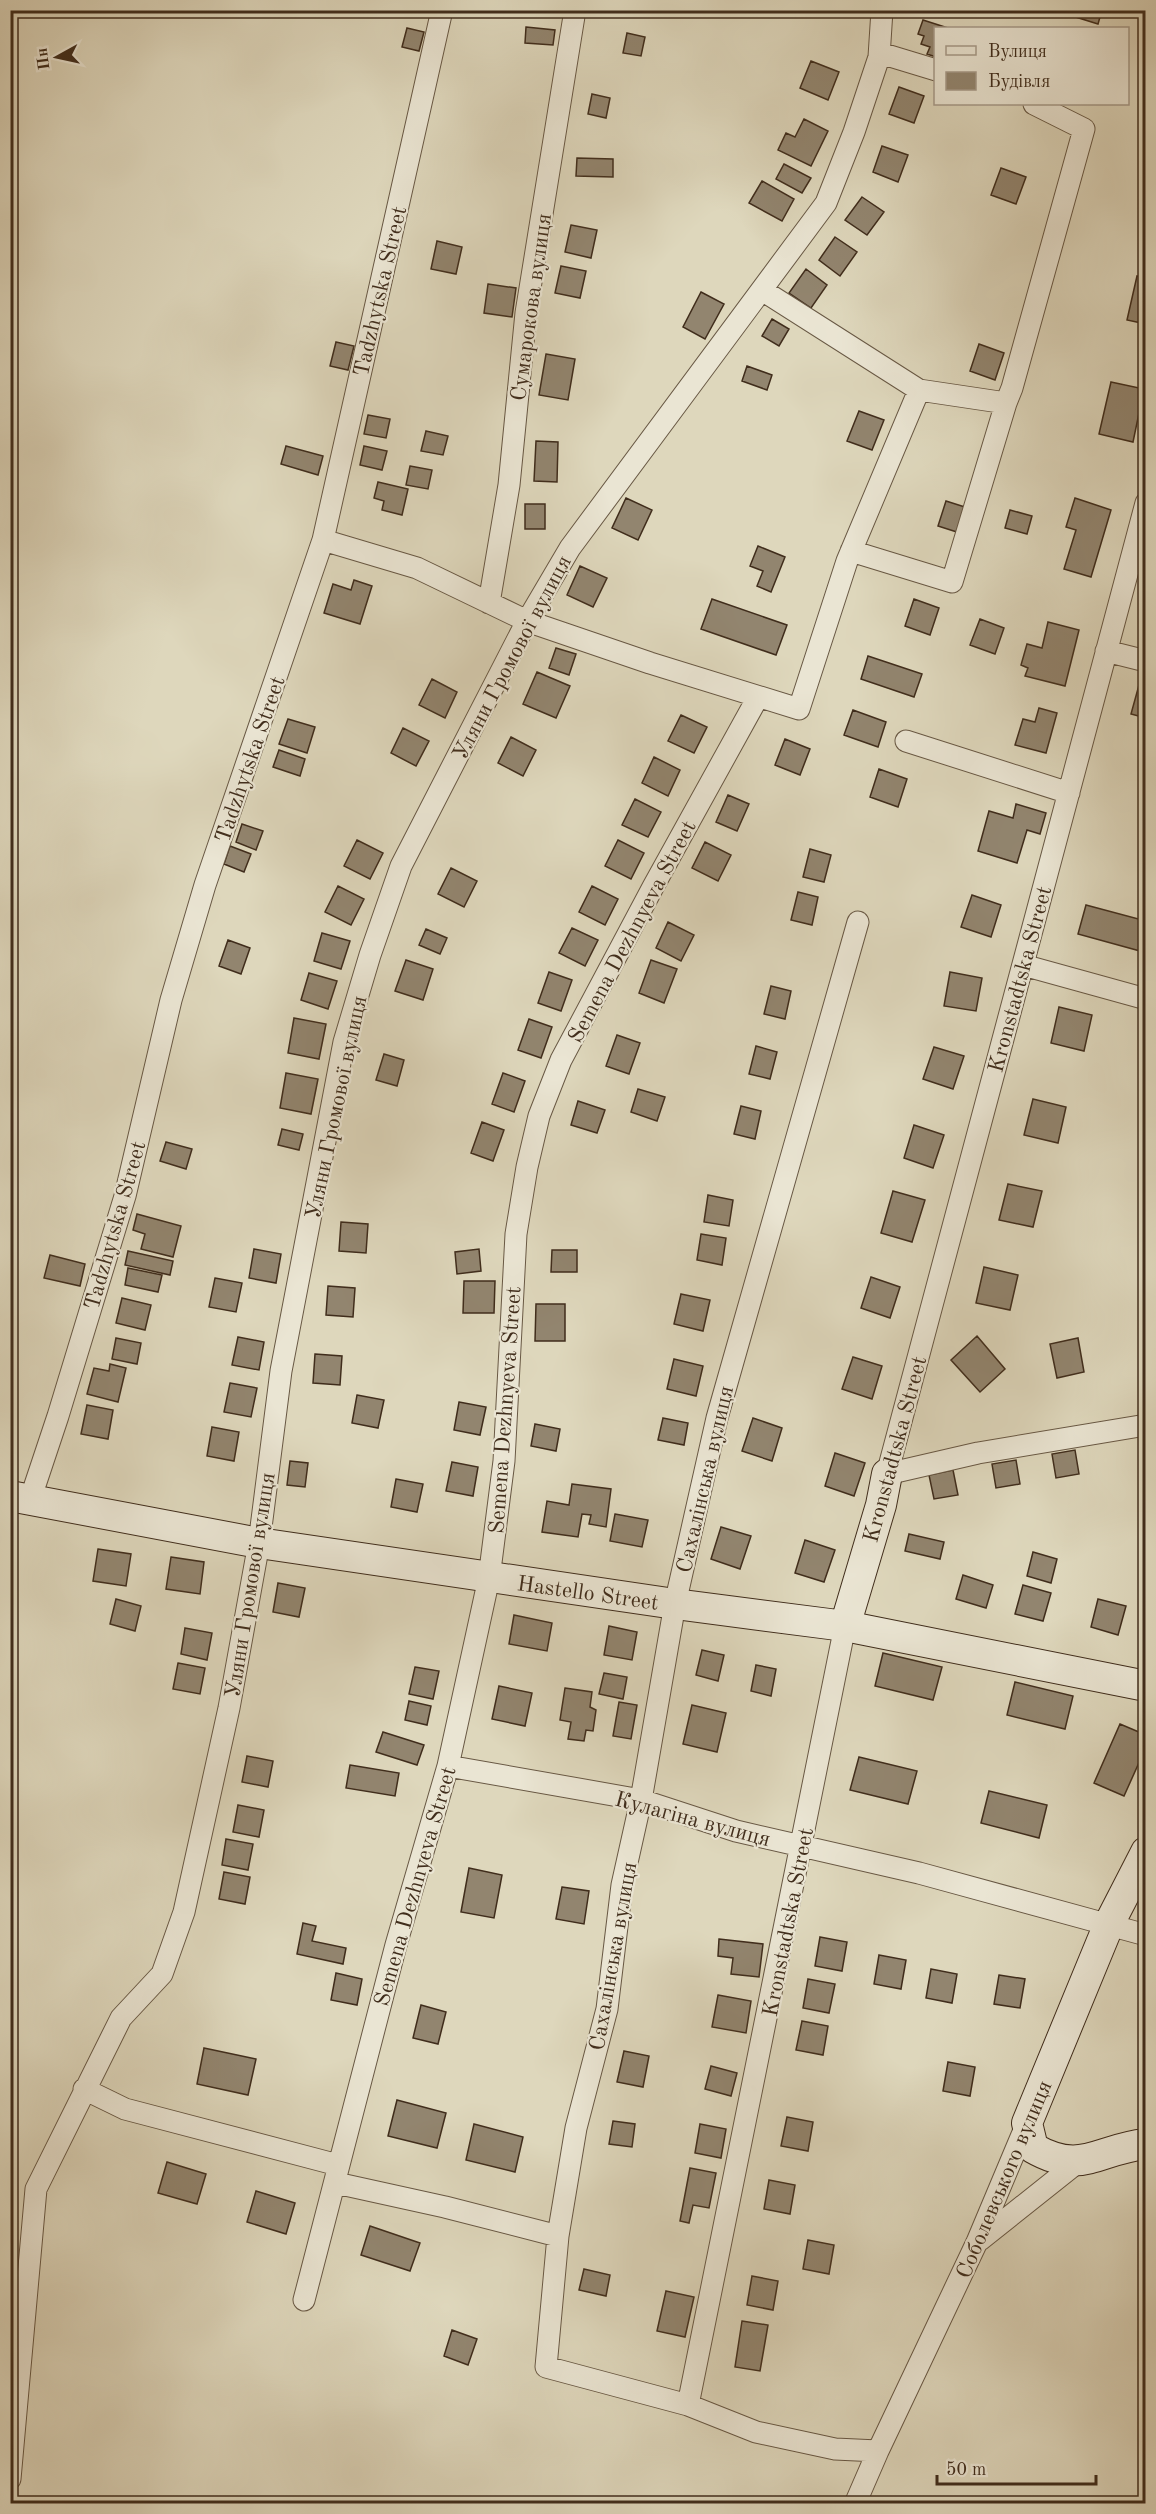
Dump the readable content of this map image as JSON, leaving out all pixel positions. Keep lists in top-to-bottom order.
{
  "streets": {
    "street": [
      "Tadzhytska Street",
      "Сумарокова вулиця",
      "Уляни Громової вулиця",
      "Semena Dezhnyeva Street",
      "Kronstadtska Street",
      "Сахалінська вулиця",
      "Hastello Street",
      "Кулагіна вулиця",
      "Соболевського вулиця"
    ]
  },
  "crossings": [
    ["Tadzhytska Street", "Hastello Street"],
    ["Уляни Громової вулиця", "Hastello Street"],
    ["Semena Dezhnyeva Street", "Hastello Street"],
    ["Semena Dezhnyeva Street", "Кулагіна вулиця"],
    ["Kronstadtska Street", "Сахалінська вулиця"],
    ["Kronstadtska Street", "Hastello Street"],
    ["Kronstadtska Street", "Кулагіна вулиця"],
    ["Сахалінська вулиця", "Hastello Street"],
    ["Сахалінська вулиця", "Кулагіна вулиця"],
    ["Кулагіна вулиця", "Соболевського вулиця"]
  ],
  "legend": ["Вулиця", "Будівля"],
  "scale_bar": "50 m",
  "north": "left"
}
